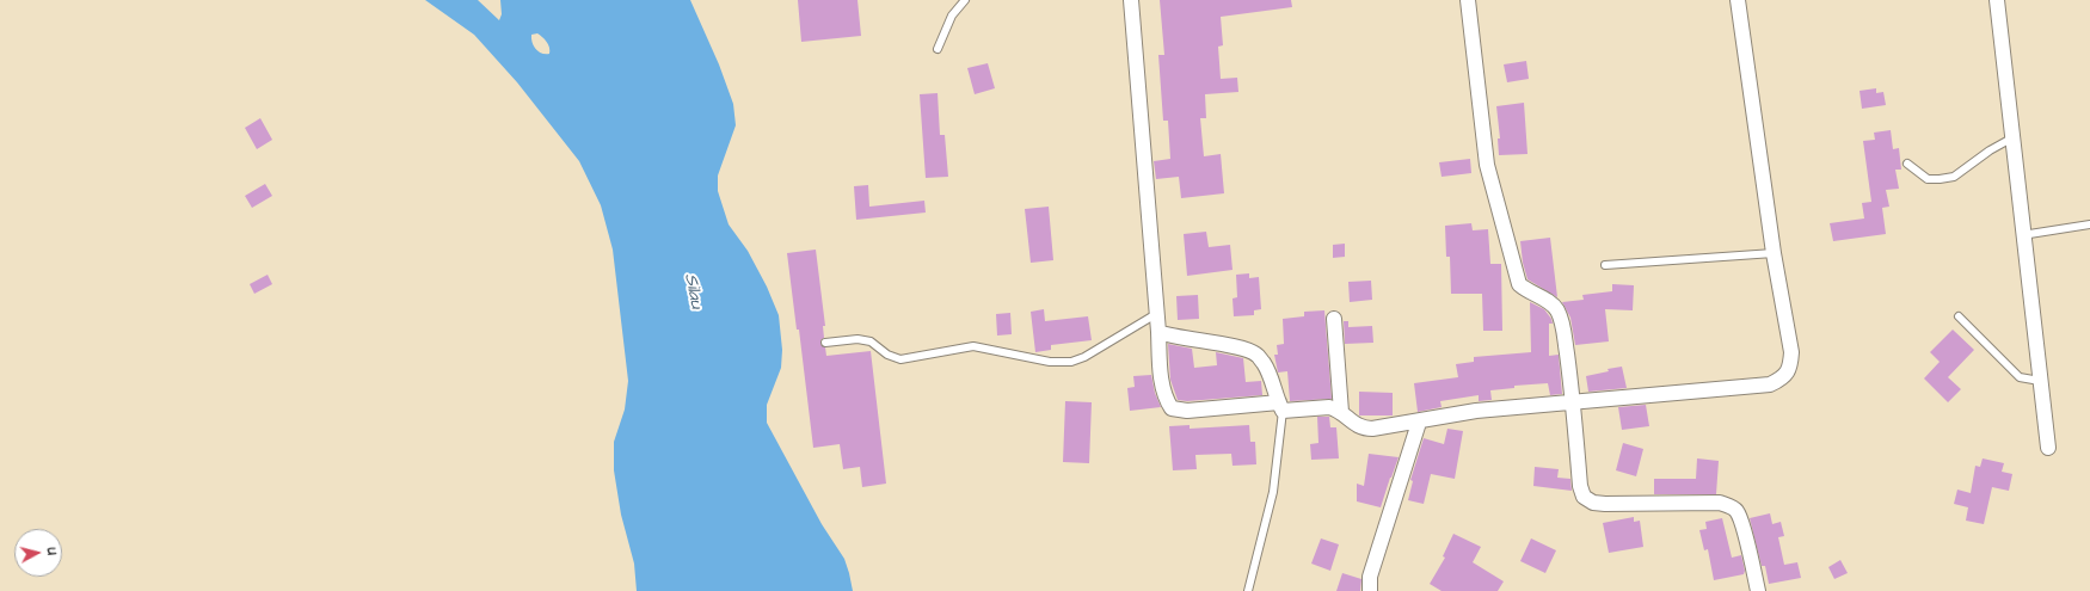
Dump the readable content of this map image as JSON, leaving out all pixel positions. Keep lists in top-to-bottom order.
{
  "water": ["Silau"],
  "north": "right"
}
